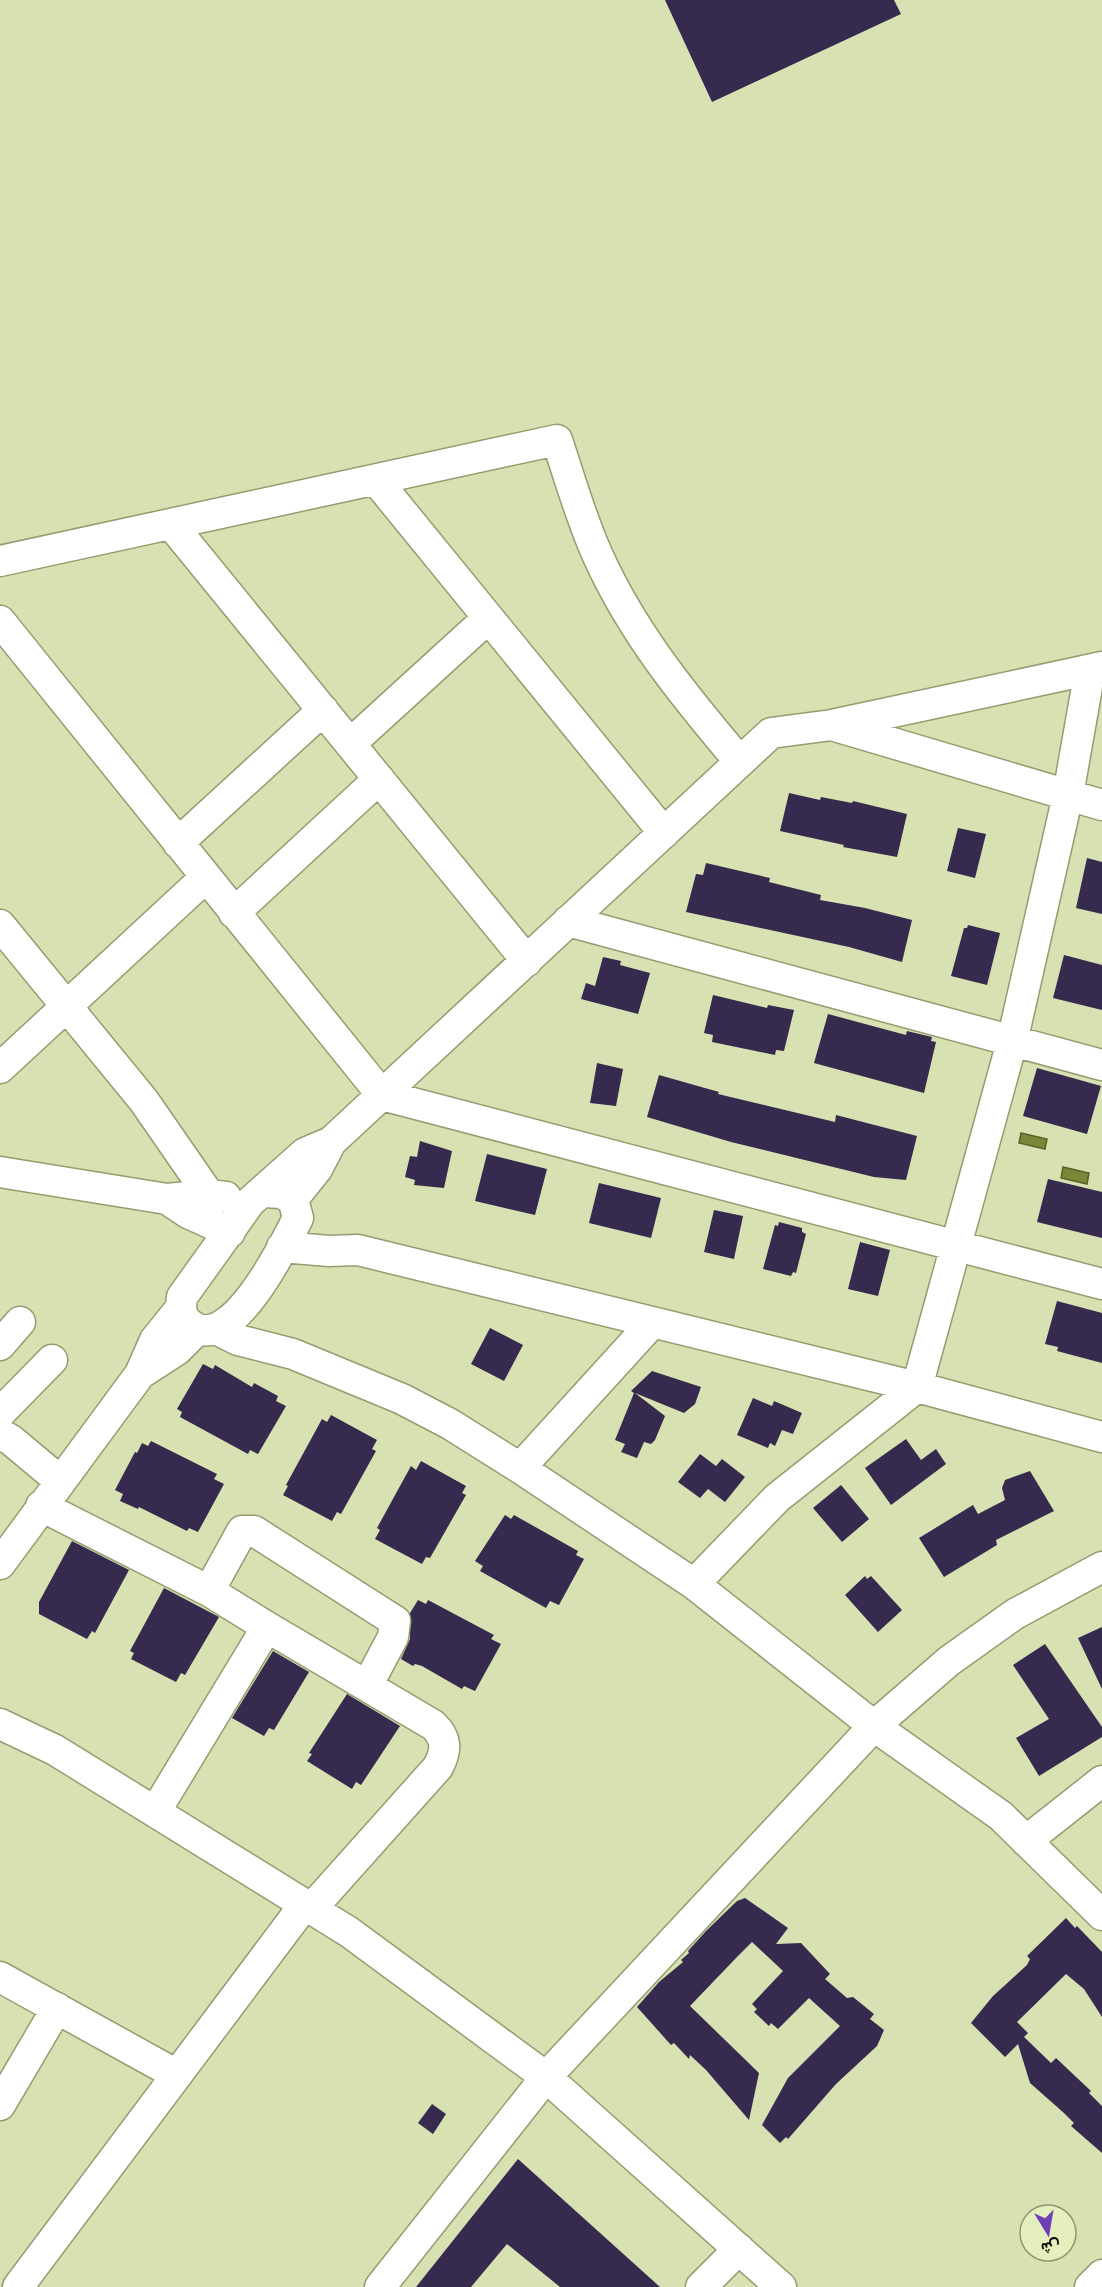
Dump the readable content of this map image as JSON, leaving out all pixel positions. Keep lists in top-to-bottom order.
{
  "north": "bottom"
}
